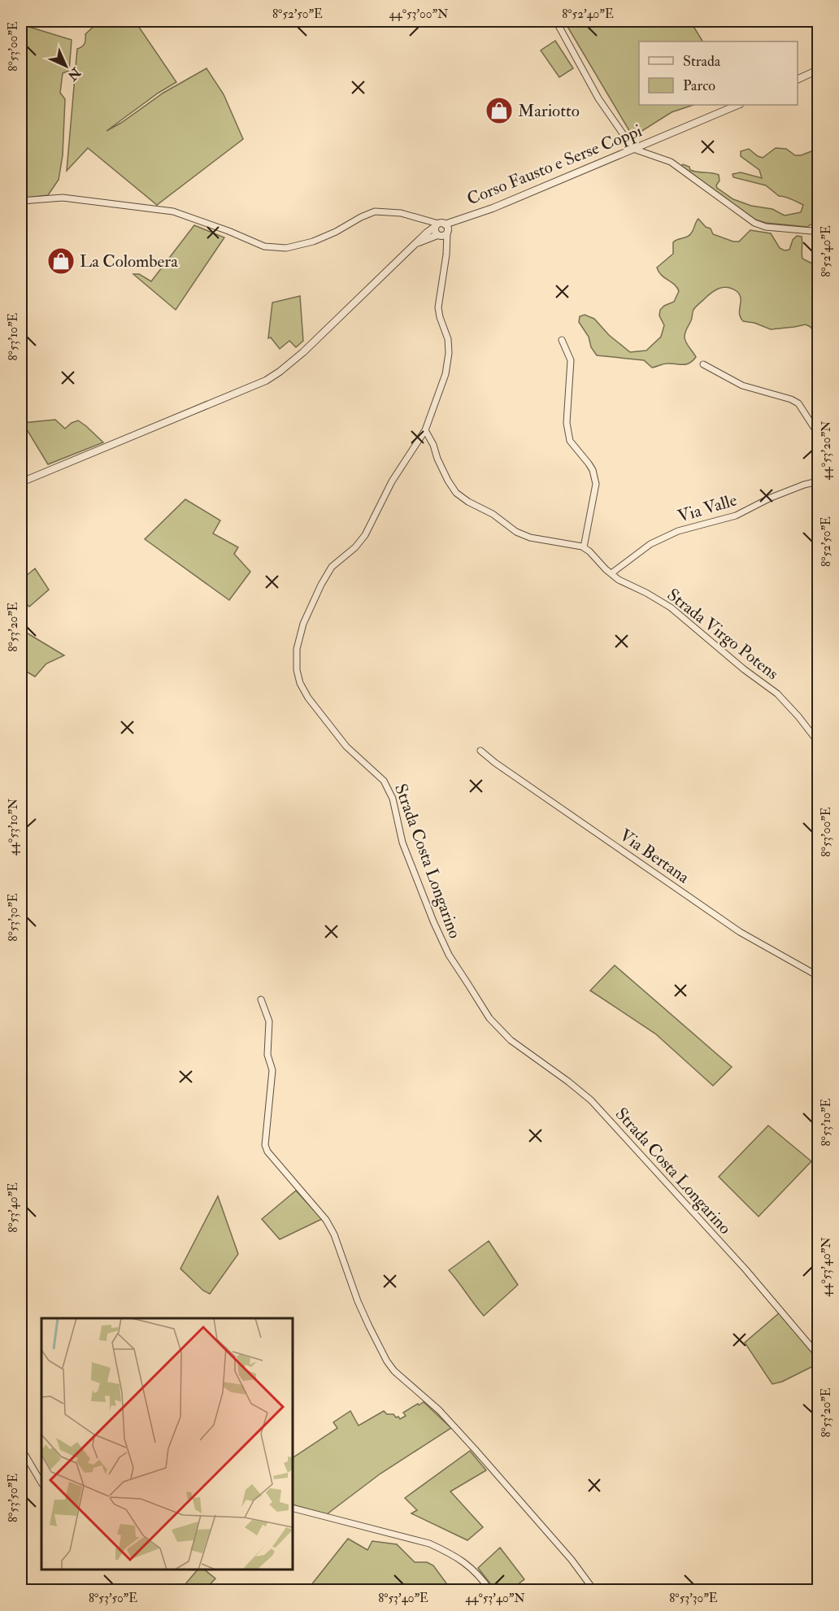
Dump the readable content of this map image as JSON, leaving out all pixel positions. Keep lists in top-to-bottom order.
{
  "streets": {
    "street": [
      "Corso Fausto e Serse Coppi",
      "Via Valle",
      "Strada Virgo Potens",
      "Via Bertana",
      "Strada Costa Longarino"
    ]
  },
  "crossings": [
    ["Corso Fausto e Serse Coppi", "Strada Costa Longarino"],
    ["Via Valle", "Strada Virgo Potens"]
  ],
  "places": {
    "shop": ["Mariotto", "La Colombera"]
  },
  "legend": ["Strada", "Parco"],
  "north": "bottom right",
  "coordinates": [
    "8°52'50\"E",
    "44°53'00\"N",
    "8°52'40\"E",
    "8°53'00\"E",
    "8°53'10\"E",
    "44°53'20\"N",
    "8°53'20\"E",
    "44°53'10\"N",
    "8°53'30\"E",
    "8°53'40\"E",
    "44°53'40\"N",
    "8°53'50\"E"
  ]
}
